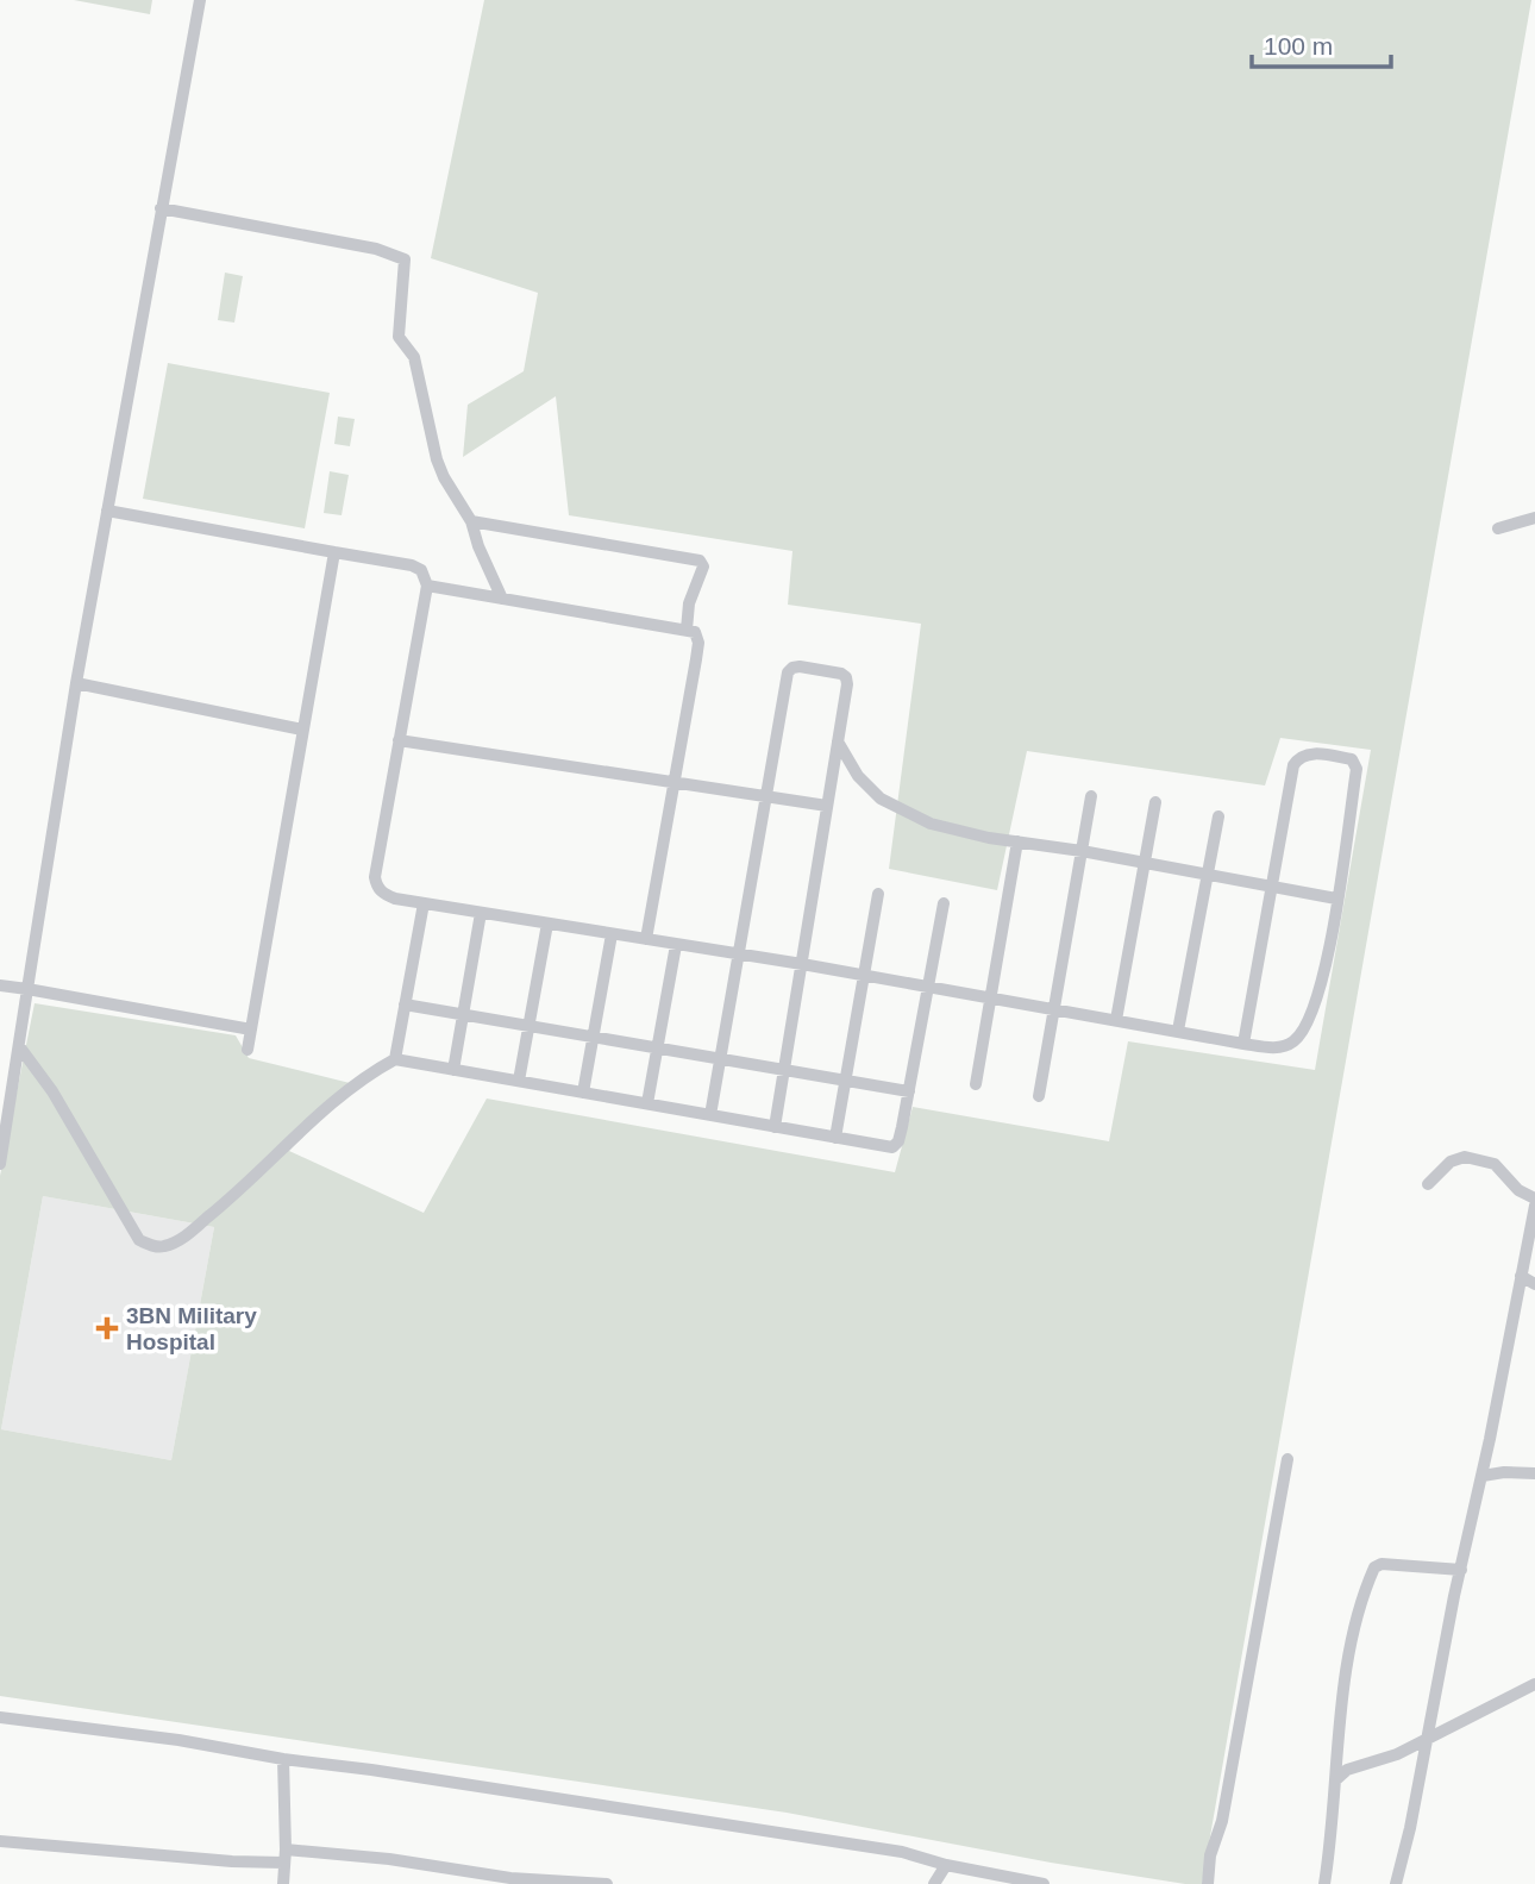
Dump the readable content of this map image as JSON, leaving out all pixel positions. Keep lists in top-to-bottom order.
{
  "places": {
    "health": ["3BN Military Hospital"]
  },
  "scale_bar": "100 m"
}
